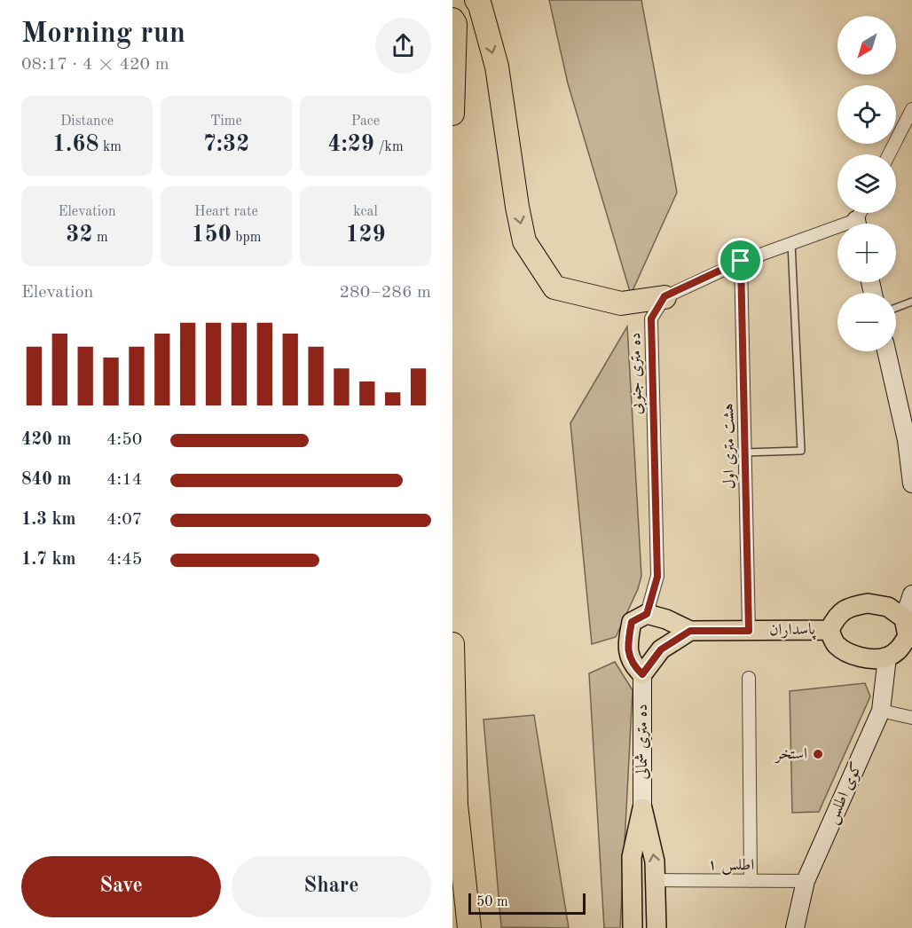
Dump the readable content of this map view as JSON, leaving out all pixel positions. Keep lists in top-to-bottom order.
{
  "streets": {
    "main road": ["پاسداران"],
    "street": [
      "ده متری جنوبی",
      "هشت متری اول",
      "ده متری شمالی",
      "کوی اطلس",
      "اطلس ۱"
    ]
  },
  "crossings": [
    ["ده متری جنوبی", "پاسداران"],
    ["هشت متری اول", "پاسداران"],
    ["پاسداران", "کوی اطلس"],
    ["کوی اطلس", "اطلس ۱"]
  ],
  "places": ["استخر"],
  "scale_bar": "50 m",
  "north": "bottom left",
  "page": {
    "heading": ["Morning run", "08:17 · 4 × 420 m"],
    "map_buttons": ["+", "−"],
    "stats": [
      ["Distance", "1.68 km"],
      ["Time", "7:32"],
      ["Pace", "4:29 /km"],
      ["Elevation", "32 m"],
      ["Heart rate", "150 bpm"],
      ["kcal", "129"]
    ],
    "chart": ["Elevation", "280–286 m"],
    "list": [
      {
        "name": "420 m",
        "note": "4:50"
      },
      {
        "name": "840 m",
        "note": "4:14"
      },
      {
        "name": "1.3 km",
        "note": "4:07"
      },
      {
        "name": "1.7 km",
        "note": "4:45"
      }
    ],
    "buttons": ["Save", "Share"],
    "scale": "50 m"
  }
}
